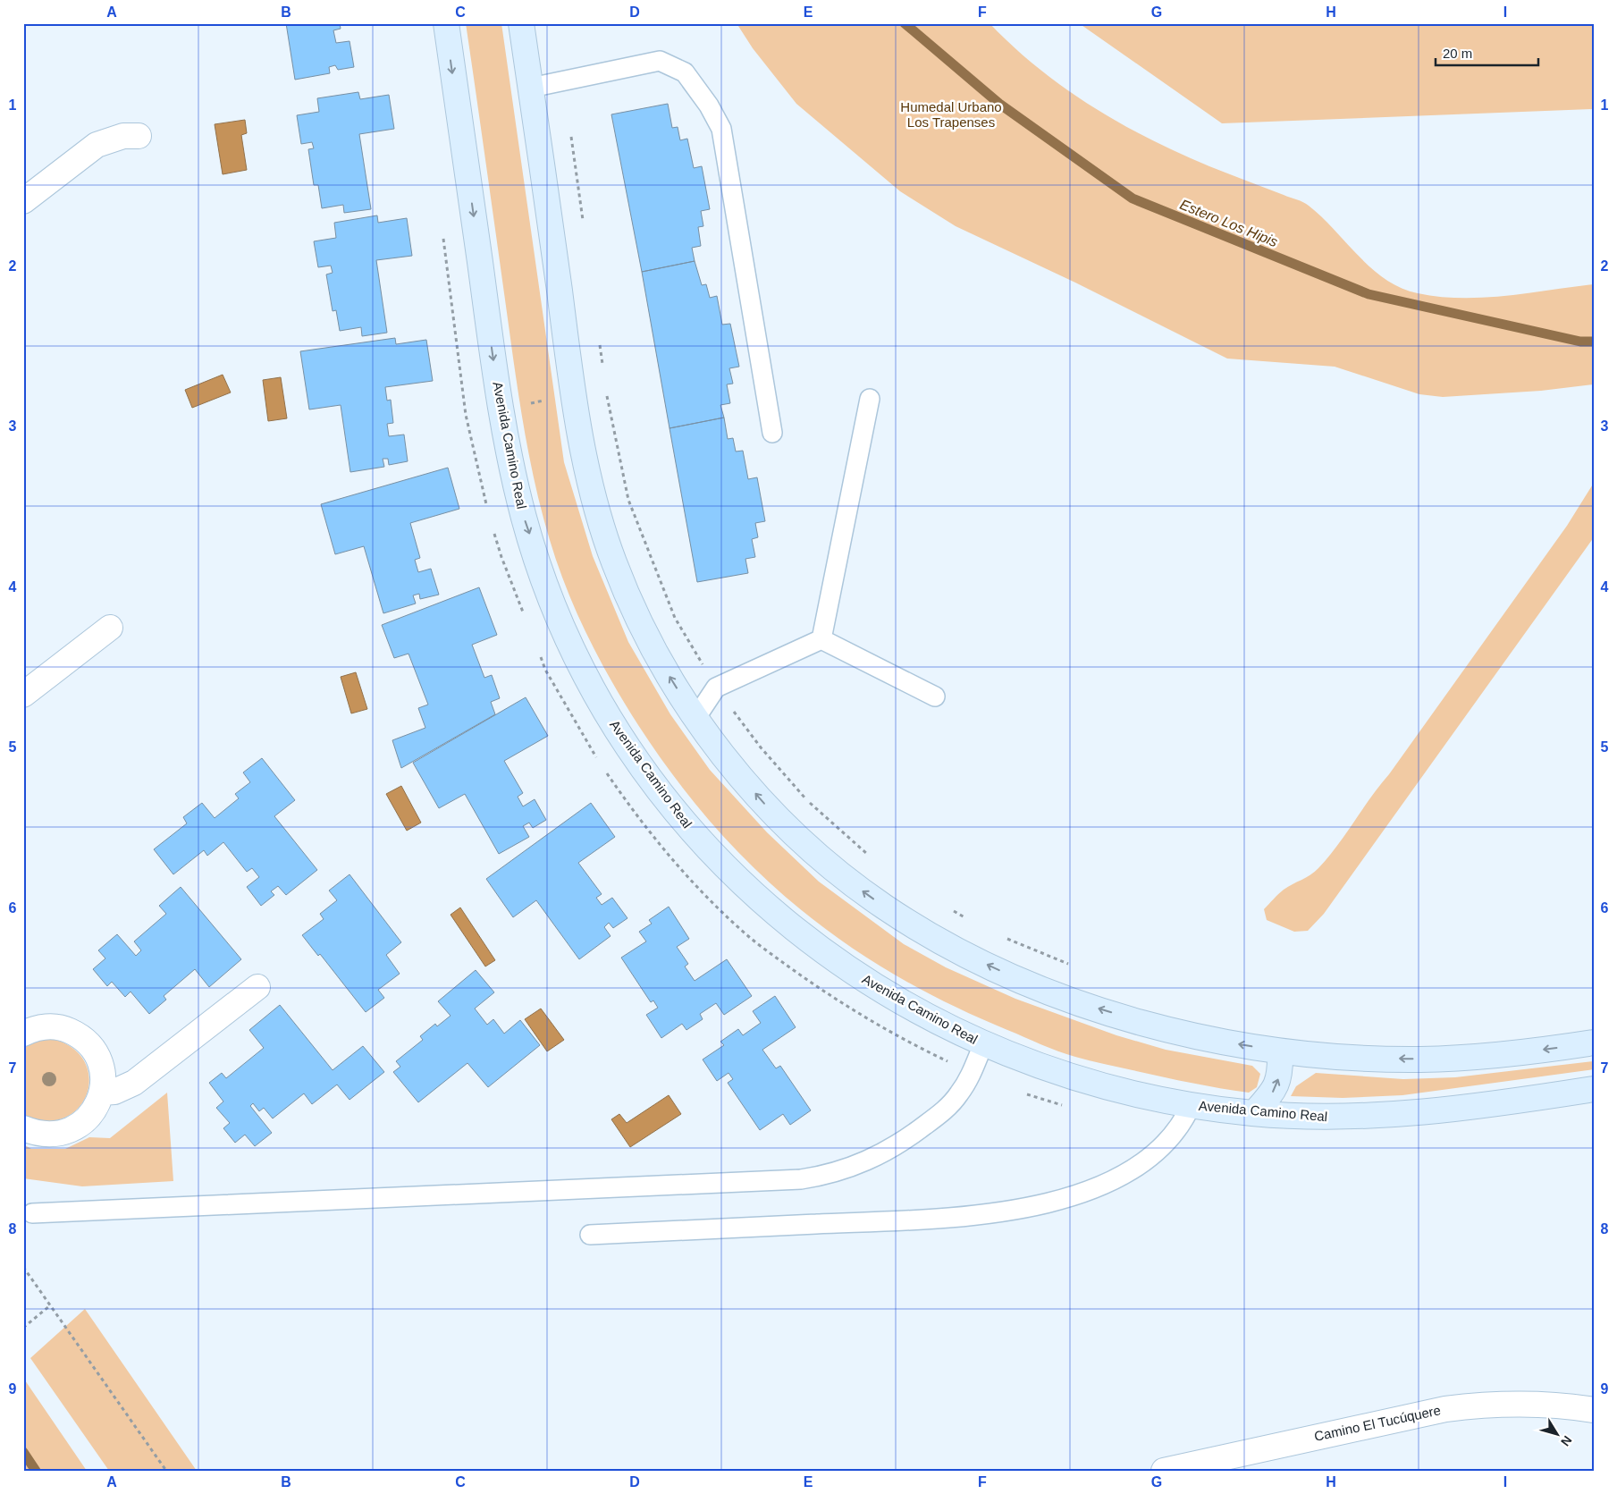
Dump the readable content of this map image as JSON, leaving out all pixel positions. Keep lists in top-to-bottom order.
{
  "streets": {
    "main road": ["Avenida Camino Real"],
    "street": ["Camino El Tucúquere"]
  },
  "water": ["Estero Los Hipis"],
  "parks": ["Humedal Urbano Los Trapenses"],
  "scale_bar": "20 m",
  "north": "bottom right",
  "grid": {
    "columns": [
      "A",
      "B",
      "C",
      "D",
      "E",
      "F",
      "G",
      "H",
      "I"
    ],
    "rows": [
      "1",
      "2",
      "3",
      "4",
      "5",
      "6",
      "7",
      "8",
      "9"
    ]
  }
}
